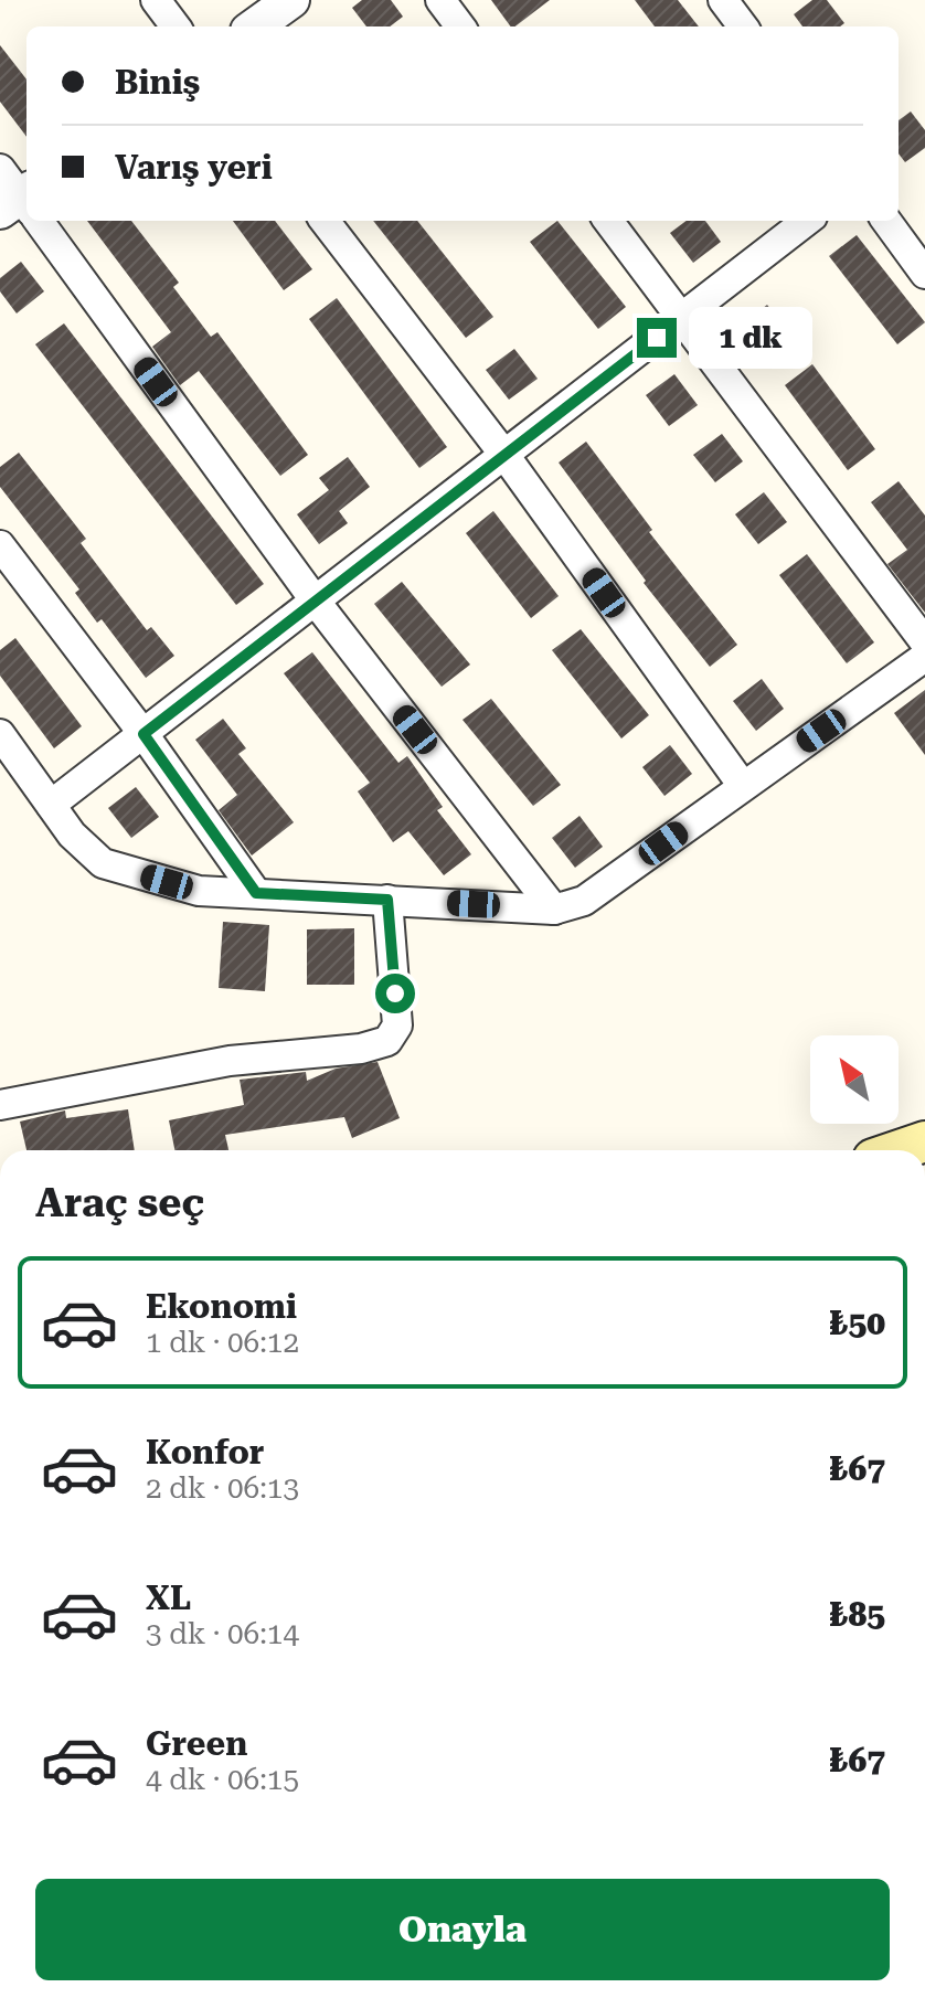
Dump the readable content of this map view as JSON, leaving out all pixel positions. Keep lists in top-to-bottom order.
{
  "north": "top left",
  "page": {
    "banner": ["Biniş", "Varış yeri"],
    "bubble": "1 dk",
    "heading": "Araç seç",
    "list": [
      {
        "name": "Ekonomi",
        "note": "1 dk · 06:12",
        "value": "₺50"
      },
      {
        "name": "Konfor",
        "note": "2 dk · 06:13",
        "value": "₺67"
      },
      {
        "name": "XL",
        "note": "3 dk · 06:14",
        "value": "₺85"
      },
      {
        "name": "Green",
        "note": "4 dk · 06:15",
        "value": "₺67"
      }
    ],
    "buttons": "Onayla"
  }
}
